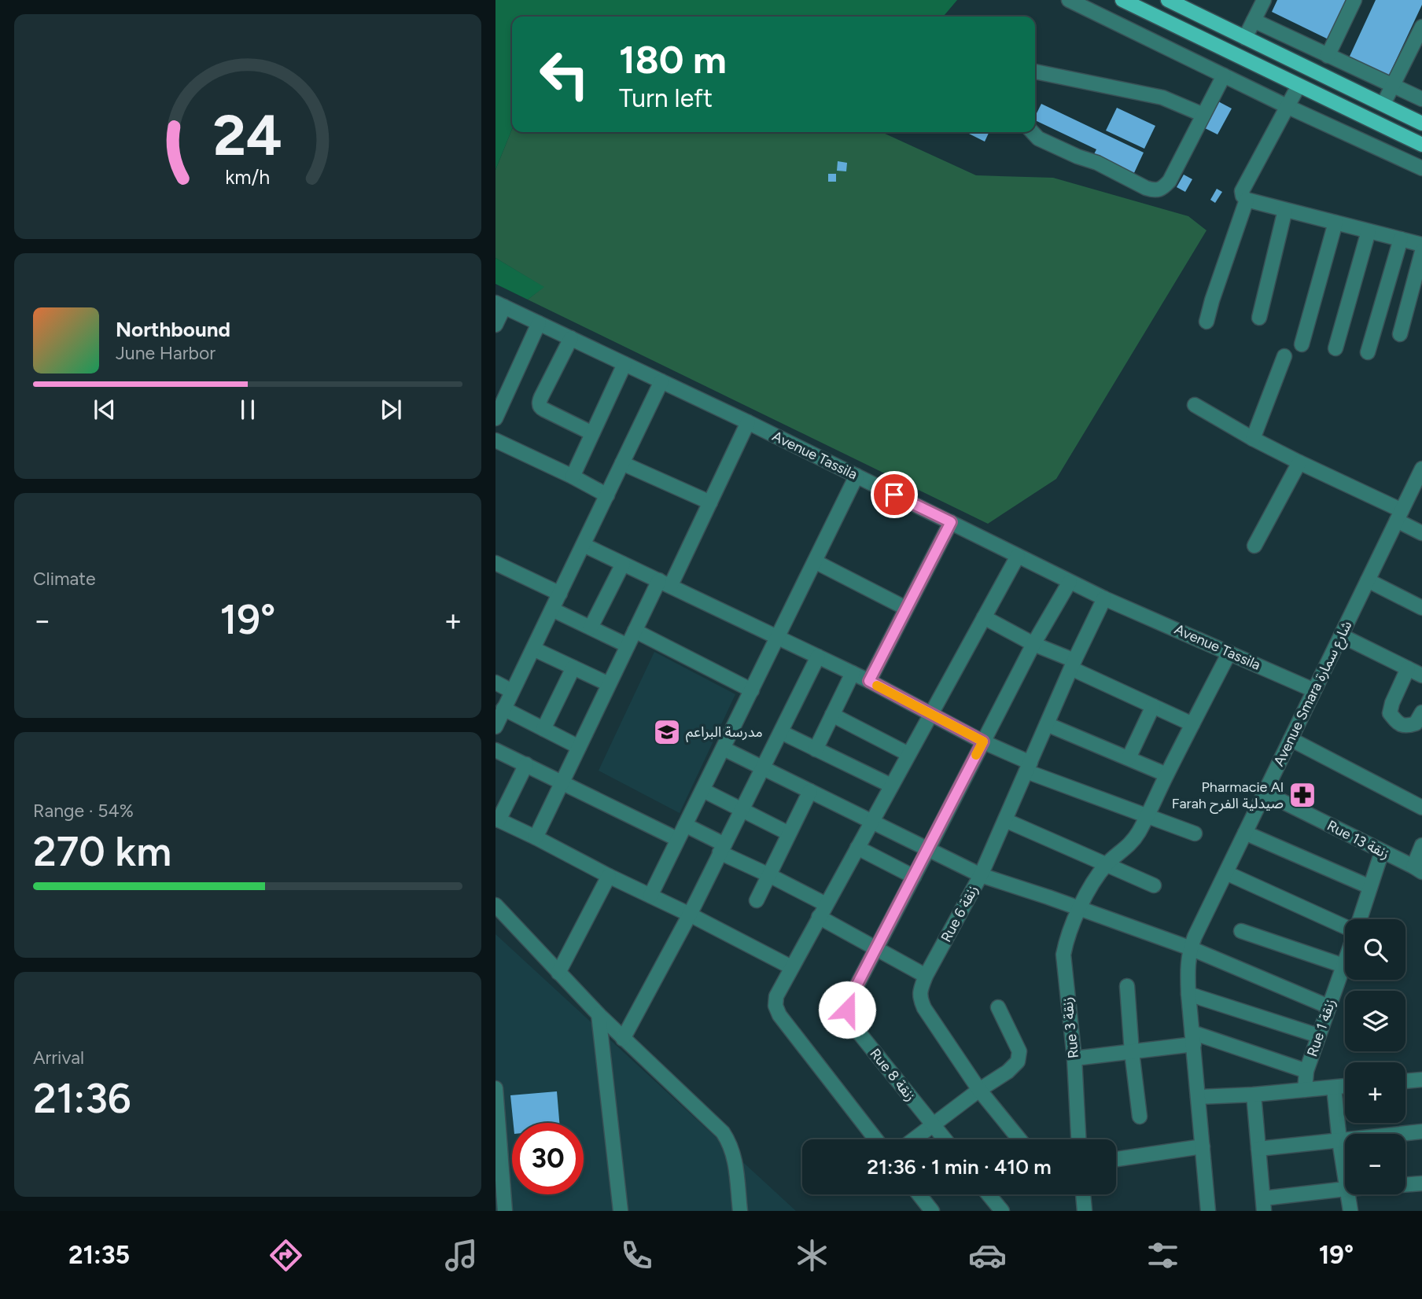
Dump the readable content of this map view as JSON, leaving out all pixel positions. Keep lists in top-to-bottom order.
{
  "streets": {
    "street": [
      "Avenue Tassila",
      "Avenue Smara شارع سمارة",
      "Rue 13 زنقة",
      "Rue 6 زنقة",
      "Rue 3 زنقة",
      "Rue 1 زنقة",
      "Rue 8 زنقة"
    ]
  },
  "crossings": [
    ["Avenue Tassila", "Avenue Smara شارع سمارة"],
    ["Avenue Tassila", "Rue 6 زنقة"],
    ["Avenue Tassila", "Rue 3 زنقة"],
    ["Avenue Tassila", "Rue 8 زنقة"],
    ["Avenue Smara شارع سمارة", "Rue 13 زنقة"],
    ["Rue 13 زنقة", "Rue 1 زنقة"]
  ],
  "places": {
    "school or university": ["مدرسة البراعم"],
    "pharmacy": ["Pharmacie Al Farah صيدلية الفرح"]
  },
  "page": {
    "turn": ["180 m", "Turn left"],
    "song": ["Northbound", "June Harbor"],
    "tile": [
      "Climate",
      ["Range · 54%", "270 km"],
      ["Arrival", "21:36"]
    ],
    "heat": ["−", "19°", "+"],
    "map_buttons": ["+", "−"],
    "limit": "30",
    "trip": "21:36 · 1 min · 410 m",
    "tabs": ["21:35", "19°"],
    "gauge": ["24", "km/h"]
  }
}
